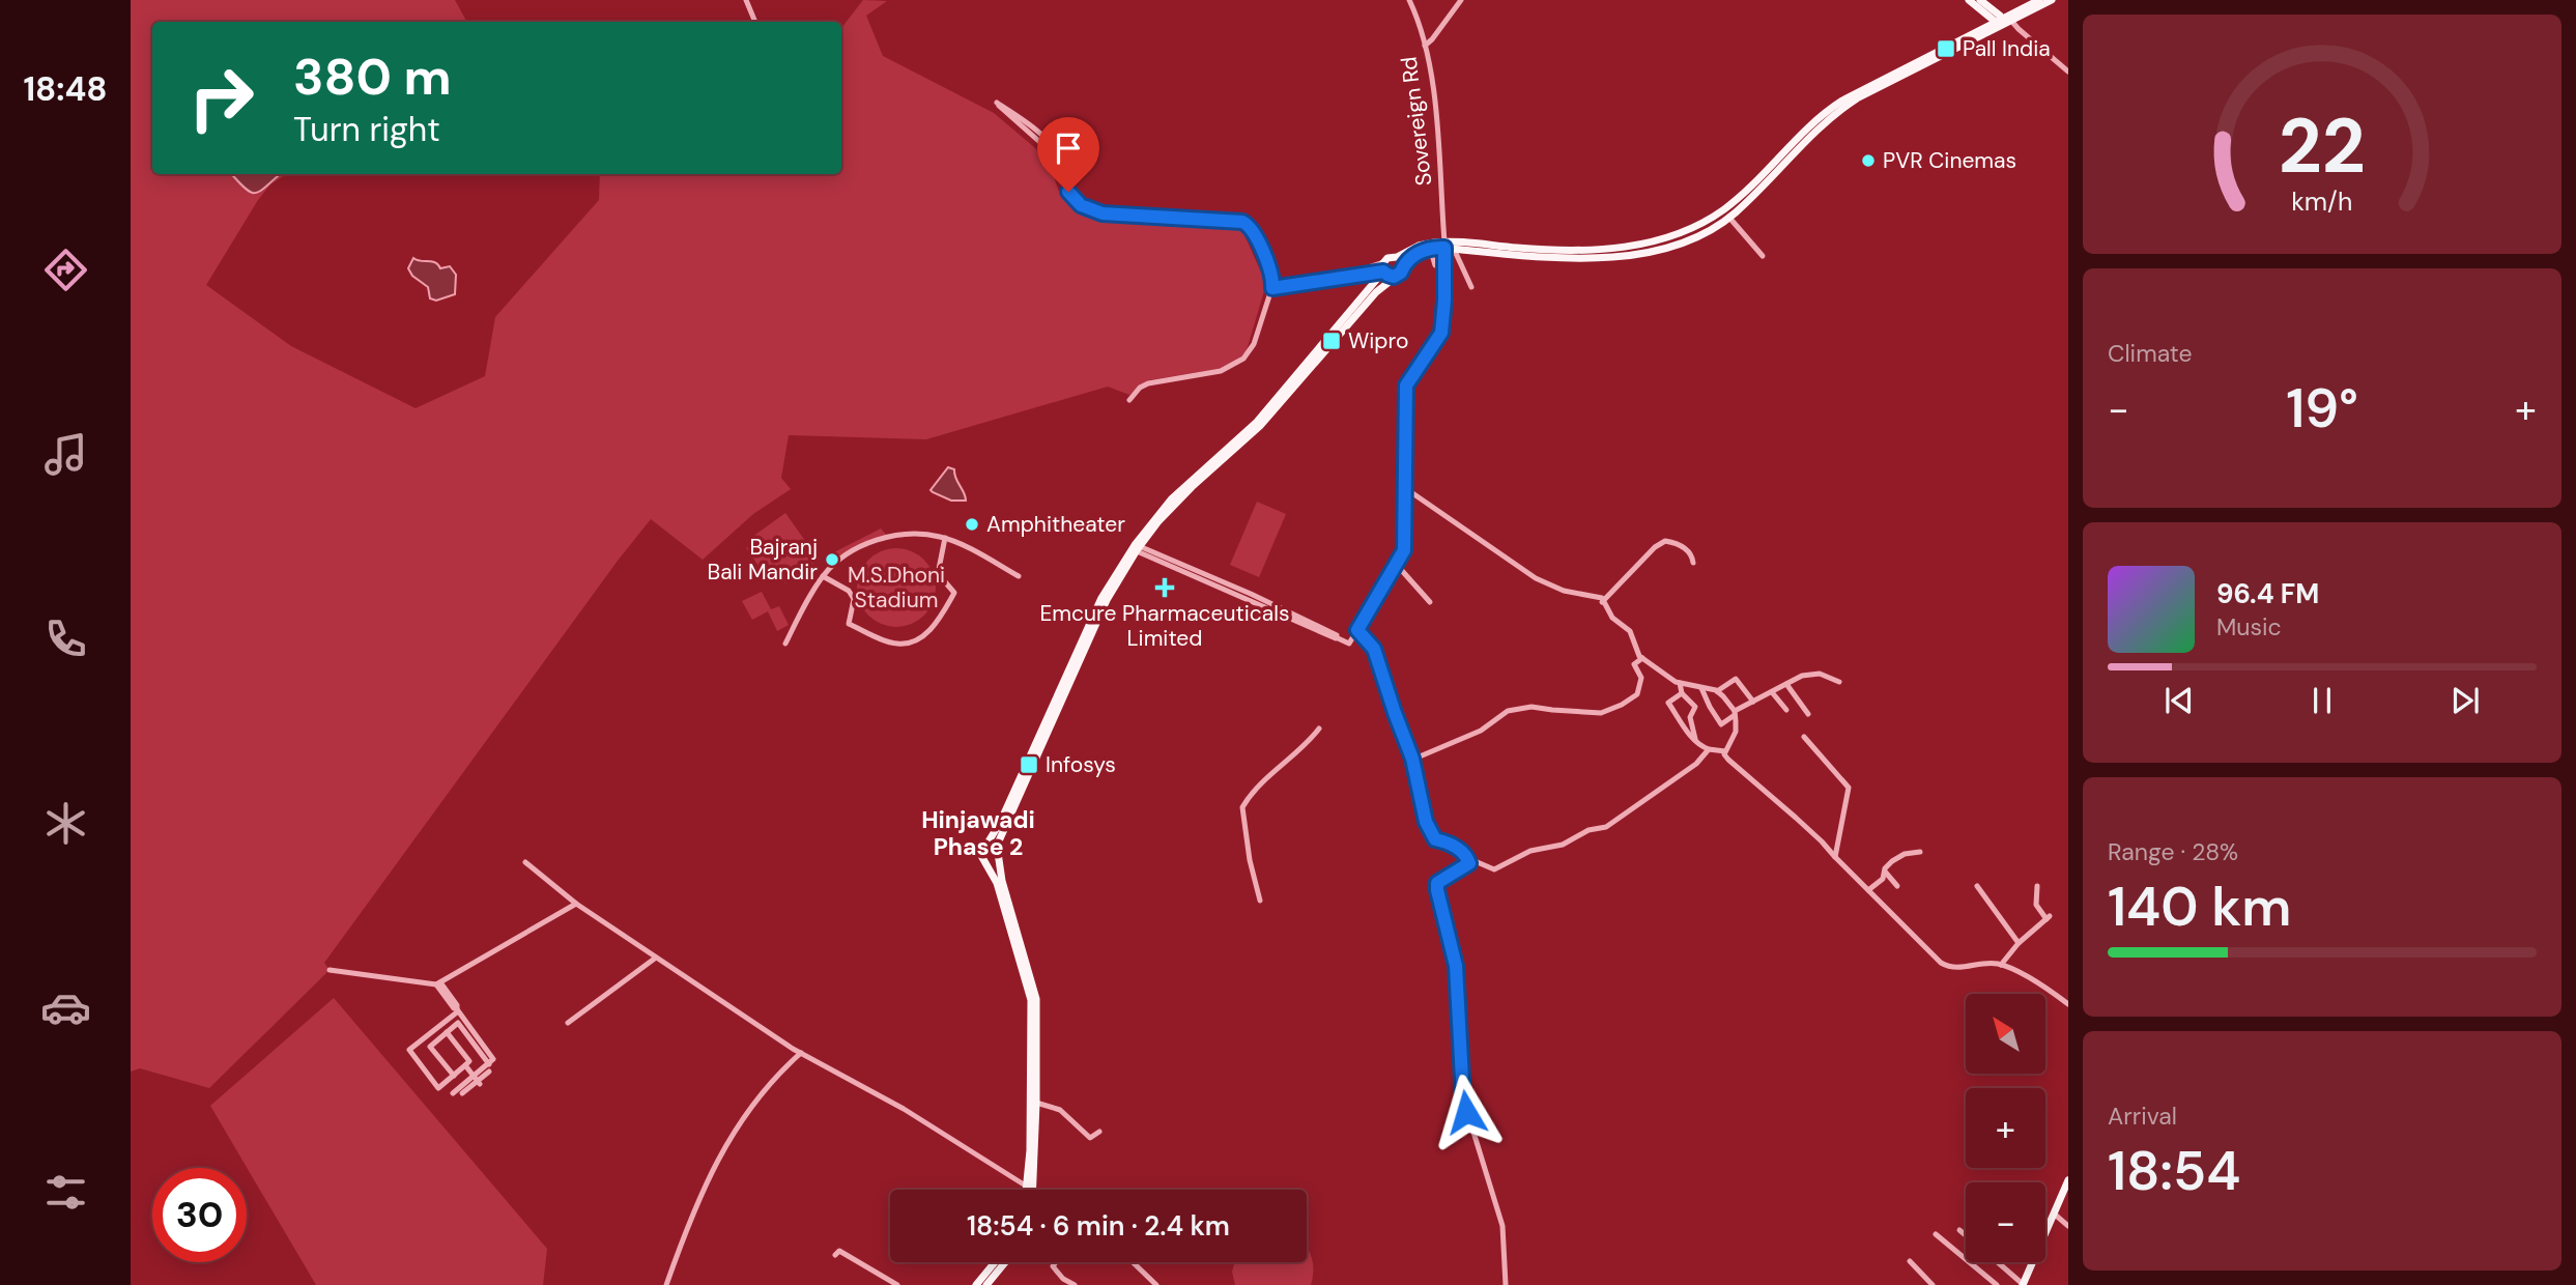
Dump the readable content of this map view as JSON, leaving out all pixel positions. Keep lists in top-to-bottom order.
{
  "streets": {
    "street": ["Sovereign Rd"]
  },
  "districts": ["Hinjawadi Phase 2"],
  "parks": ["M.S.Dhoni Stadium"],
  "places": {
    "transit": ["Pall India", "Wipro", "Infosys"],
    "other": ["PVR Cinemas", "Amphitheater", "Bajranj Bali Mandir"],
    "health": ["Emcure Pharmaceuticals Limited"]
  },
  "north": "top left",
  "page": {
    "tabs": "18:48",
    "turn": ["380 m", "Turn right"],
    "tile": [
      "Climate",
      ["Range · 28%", "140 km"],
      ["Arrival", "18:54"]
    ],
    "heat": ["−", "19°", "+"],
    "song": ["96.4 FM", "Music"],
    "map_buttons": ["+", "−"],
    "limit": "30",
    "trip": "18:54 · 6 min · 2.4 km",
    "gauge": ["22", "km/h"]
  }
}
